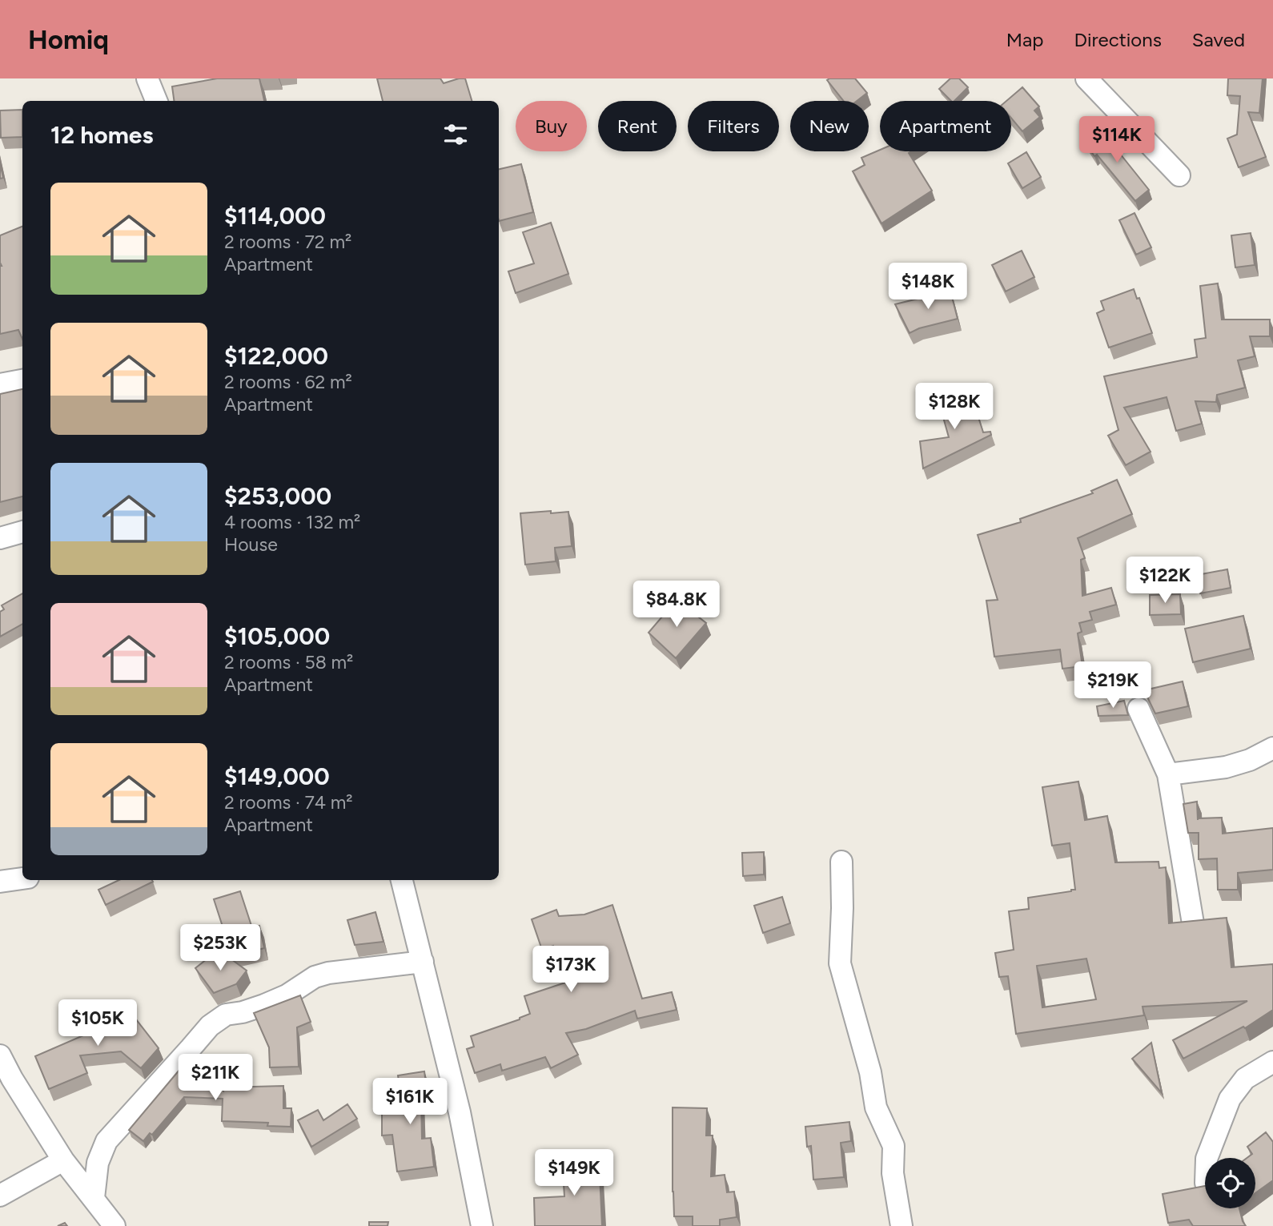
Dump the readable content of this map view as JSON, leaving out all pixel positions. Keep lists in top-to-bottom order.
{
  "page": {
    "header": "Homiq",
    "nav": ["Map", "Directions", "Saved"],
    "chip": [
      "Buy",
      "Rent",
      "Filters",
      "New",
      "Apartment"
    ],
    "heading": "12 homes",
    "price": [
      "$114K",
      "$148K",
      "$128K",
      "$122K",
      "$84.8K",
      "$219K",
      "$253K",
      "$173K",
      "$105K",
      "$211K",
      "$161K",
      "$149K"
    ],
    "list": [
      {
        "name": "$114,000",
        "note": "2 rooms · 72 m² · Apartment"
      },
      {
        "name": "$122,000",
        "note": "2 rooms · 62 m² · Apartment"
      },
      {
        "name": "$253,000",
        "note": "4 rooms · 132 m² · House"
      },
      {
        "name": "$105,000",
        "note": "2 rooms · 58 m² · Apartment"
      },
      {
        "name": "$149,000",
        "note": "2 rooms · 74 m² · Apartment"
      }
    ]
  }
}
